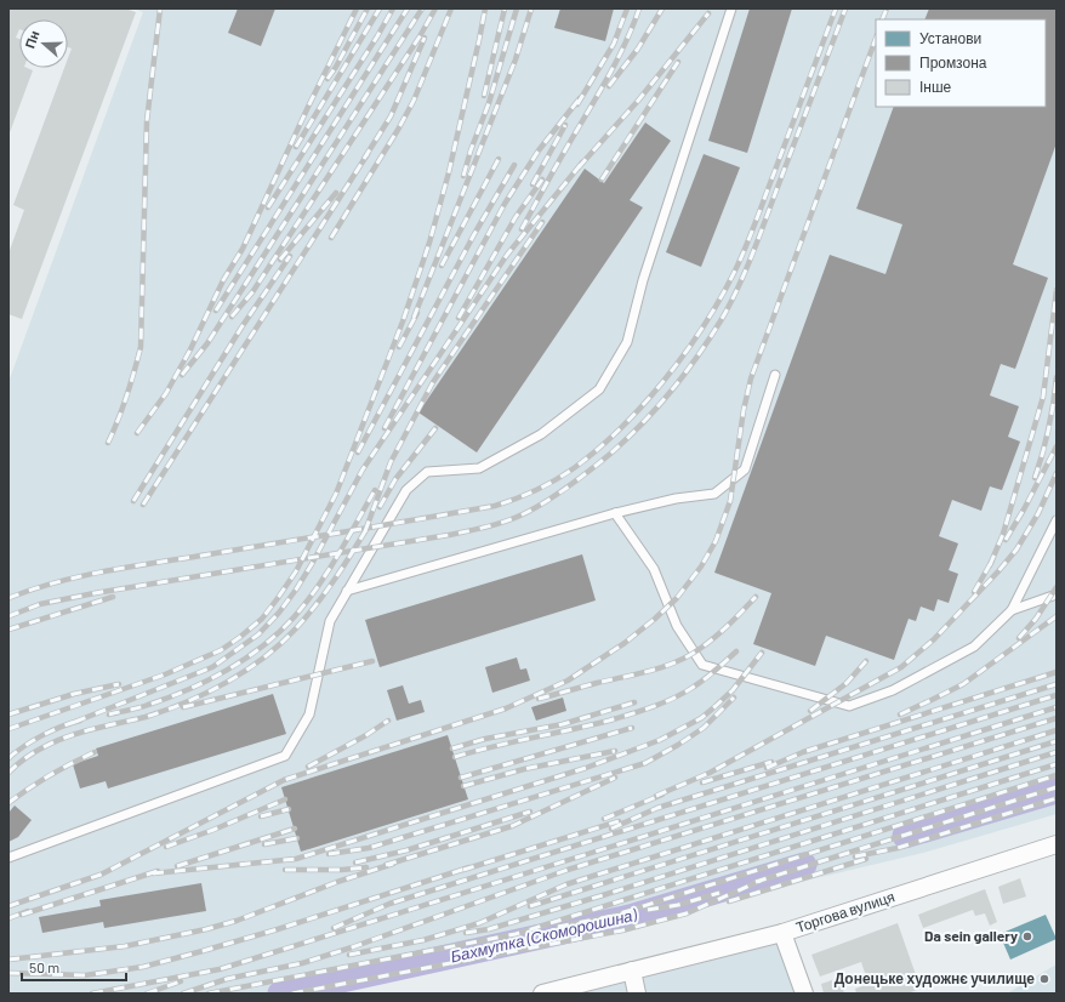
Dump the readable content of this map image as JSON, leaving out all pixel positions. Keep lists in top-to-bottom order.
{
  "streets": {
    "street": ["Торгова вулиця"]
  },
  "water": ["Бахмутка (Скоморошина)"],
  "places": ["Da sein gallery", "Донецьке художнє училище"],
  "legend": ["Установи", "Промзона", "Інше"],
  "scale_bar": "50 m",
  "north": "left"
}
